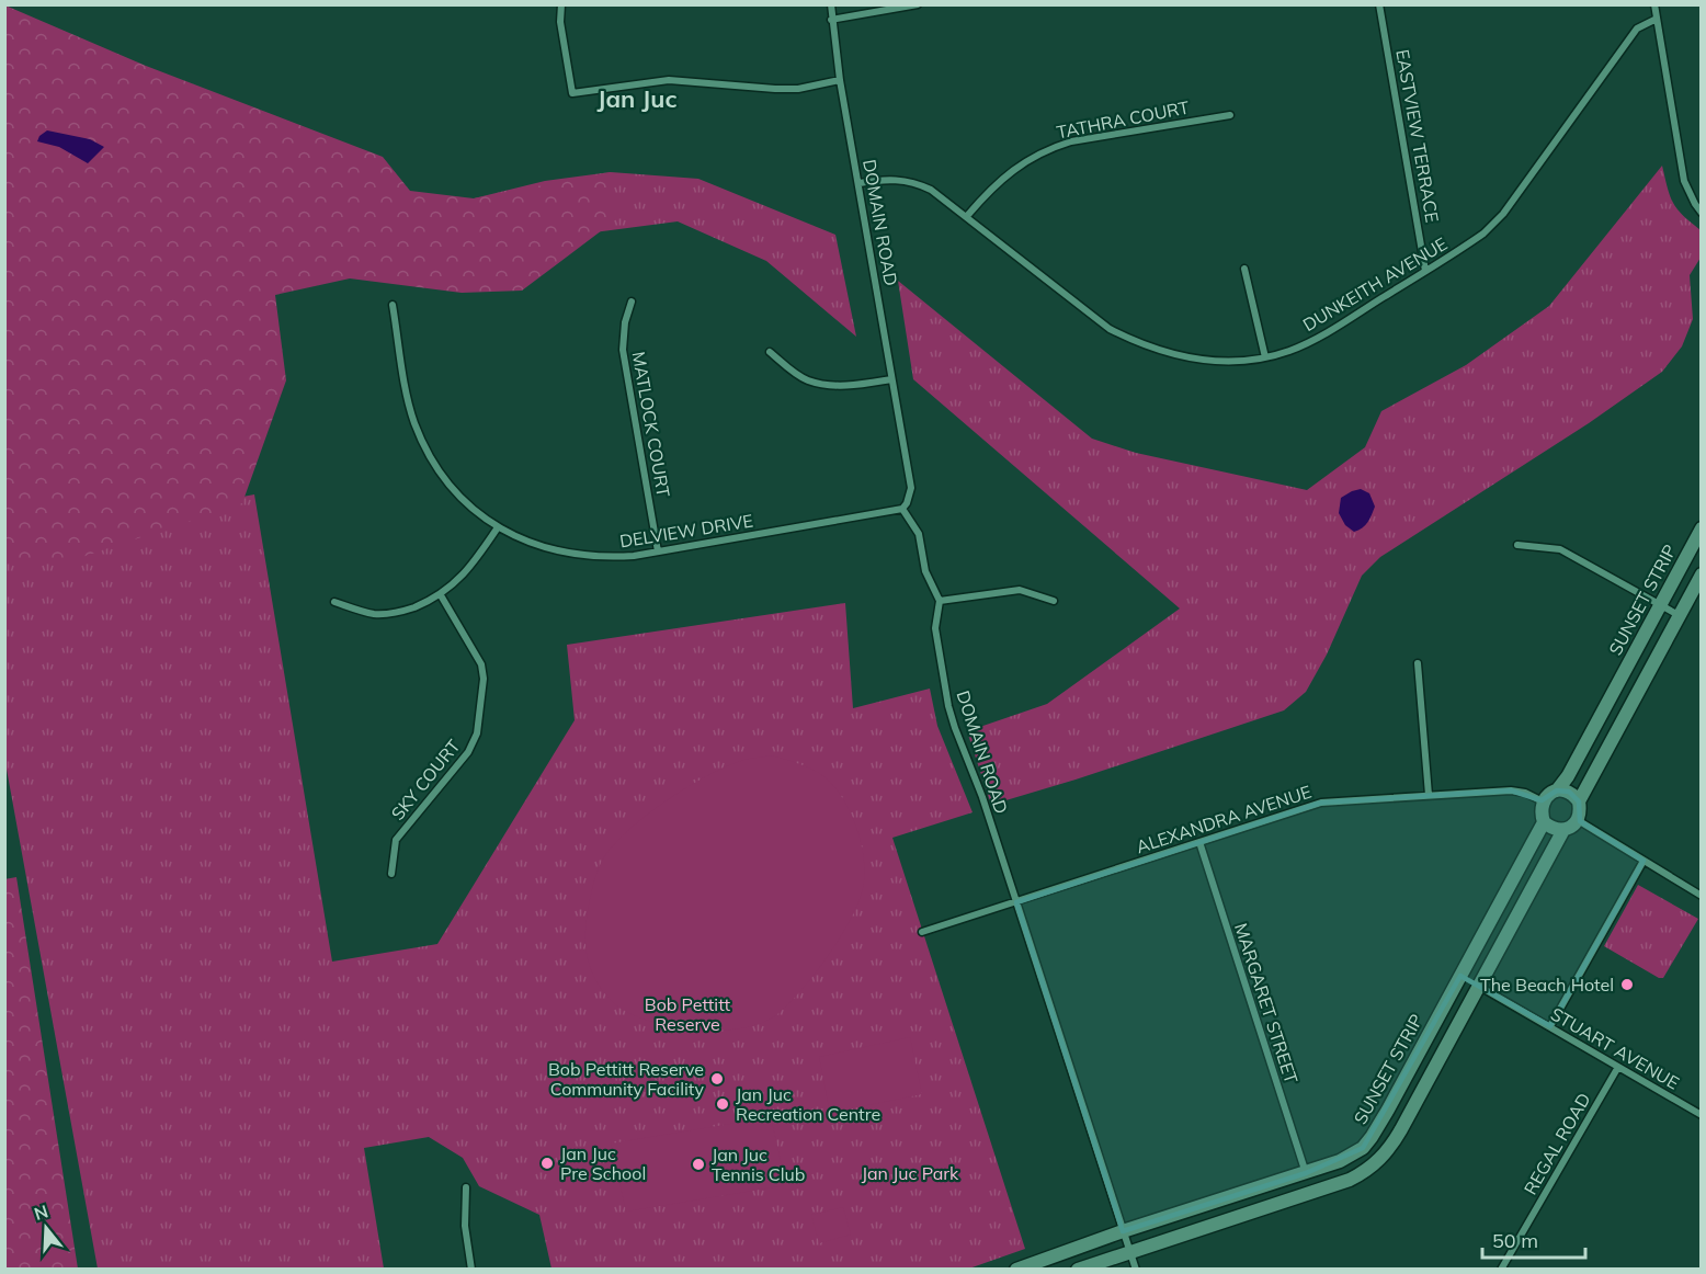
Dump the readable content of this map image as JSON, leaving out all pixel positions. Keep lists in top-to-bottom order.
{
  "streets": {
    "street": [
      "TATHRA COURT",
      "EASTVIEW TERRACE",
      "DOMAIN ROAD",
      "DUNKEITH AVENUE",
      "MATLOCK COURT",
      "DELVIEW DRIVE",
      "SUNSET STRIP",
      "SKY COURT",
      "ALEXANDRA AVENUE",
      "MARGARET STREET",
      "STUART AVENUE",
      "REGAL ROAD"
    ]
  },
  "crossings": [
    ["TATHRA COURT", "DUNKEITH AVENUE"],
    ["EASTVIEW TERRACE", "DUNKEITH AVENUE"],
    ["DOMAIN ROAD", "DUNKEITH AVENUE"],
    ["DOMAIN ROAD", "DELVIEW DRIVE"],
    ["DOMAIN ROAD", "SUNSET STRIP"],
    ["DOMAIN ROAD", "ALEXANDRA AVENUE"],
    ["MATLOCK COURT", "DELVIEW DRIVE"],
    ["SUNSET STRIP", "ALEXANDRA AVENUE"],
    ["SUNSET STRIP", "MARGARET STREET"],
    ["ALEXANDRA AVENUE", "MARGARET STREET"],
    ["STUART AVENUE", "REGAL ROAD"]
  ],
  "districts": ["Jan Juc"],
  "parks": ["Bob Pettitt Reserve", "Jan Juc Park"],
  "places": [
    "The Beach Hotel",
    "Bob Pettitt Reserve Community Facility",
    "Jan Juc Recreation Centre",
    "Jan Juc Pre School",
    "Jan Juc Tennis Club"
  ],
  "scale_bar": "50 m",
  "north": "top"
}
